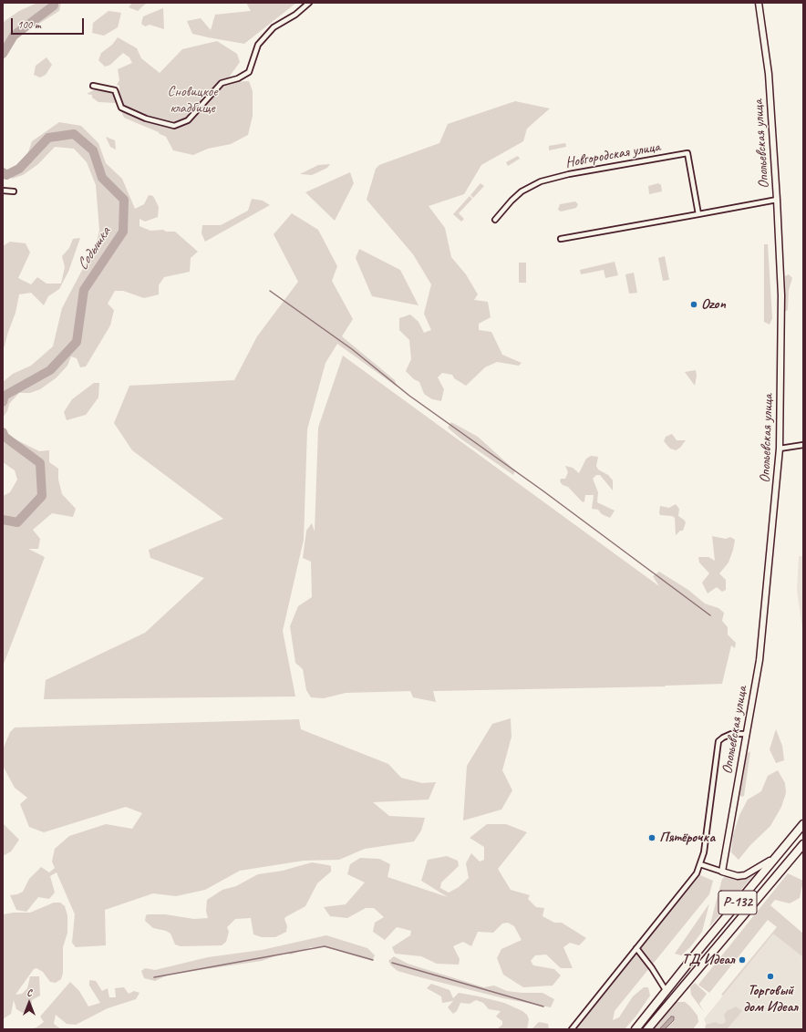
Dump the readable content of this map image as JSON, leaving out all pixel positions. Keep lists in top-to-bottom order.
{
  "streets": {
    "highway": ["Р-132"],
    "street": ["Опольевская улица", "Новгородская улица"]
  },
  "water": ["Содышка"],
  "parks": ["Сновицкое кладбище"],
  "places": [
    "Ozon",
    "Пятёрочка",
    "ТД Идеал",
    "Торговый дом Идеал"
  ],
  "scale_bar": "100 m",
  "north": "top"
}
